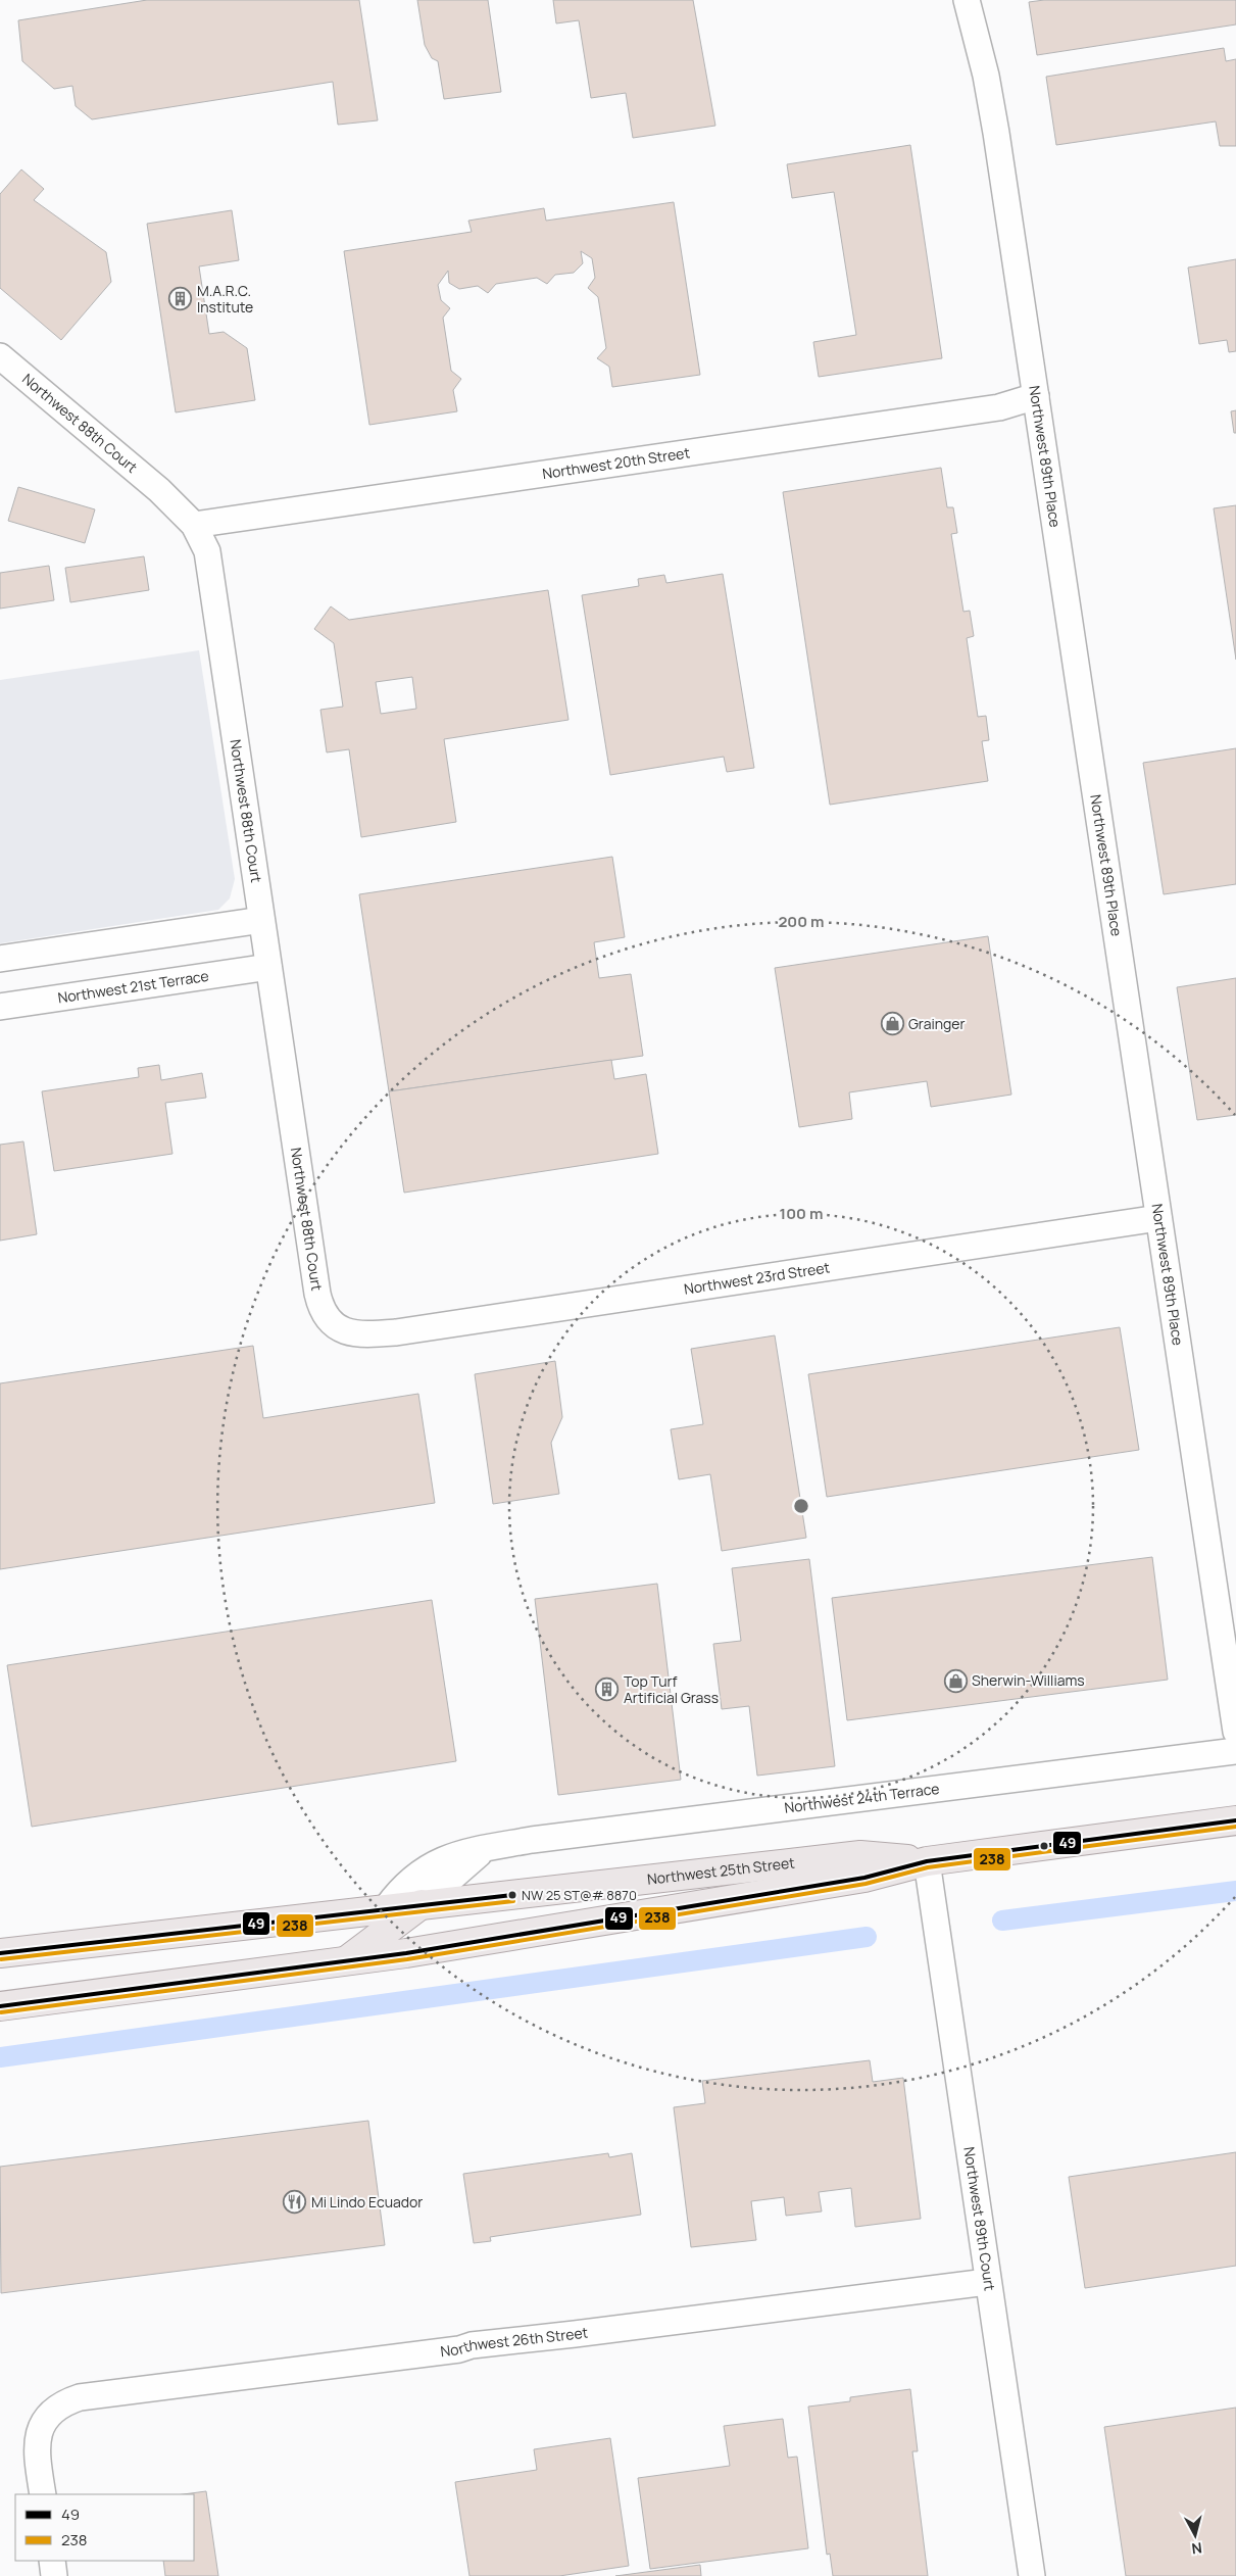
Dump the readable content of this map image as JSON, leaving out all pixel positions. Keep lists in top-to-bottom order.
{
  "streets": {
    "main road": ["Northwest 25th Street"],
    "street": [
      "Northwest 88th Court",
      "Northwest 89th Place",
      "Northwest 20th Street",
      "Northwest 21st Terrace",
      "Northwest 23rd Street",
      "Northwest 24th Terrace",
      "Northwest 89th Court",
      "Northwest 26th Street"
    ]
  },
  "crossings": [
    ["Northwest 88th Court", "Northwest 20th Street"],
    ["Northwest 88th Court", "Northwest 21st Terrace"],
    ["Northwest 88th Court", "Northwest 23rd Street"],
    ["Northwest 89th Place", "Northwest 20th Street"],
    ["Northwest 89th Place", "Northwest 23rd Street"],
    ["Northwest 24th Terrace", "Northwest 25th Street"],
    ["Northwest 25th Street", "Northwest 89th Court"],
    ["Northwest 89th Court", "Northwest 26th Street"]
  ],
  "places": {
    "building": ["M.A.R.C. Institute", "Top Turf Artificial Grass"],
    "shop": ["Grainger", "Sherwin-Williams"],
    "other": ["NW 25 ST@# 8870"],
    "restaurant": ["Mi Lindo Ecuador"]
  },
  "lines": ["transit line 49", "transit line 238"],
  "legend": ["49", "238"],
  "north": "bottom",
  "rings": ["200 m", "100 m"]
}
